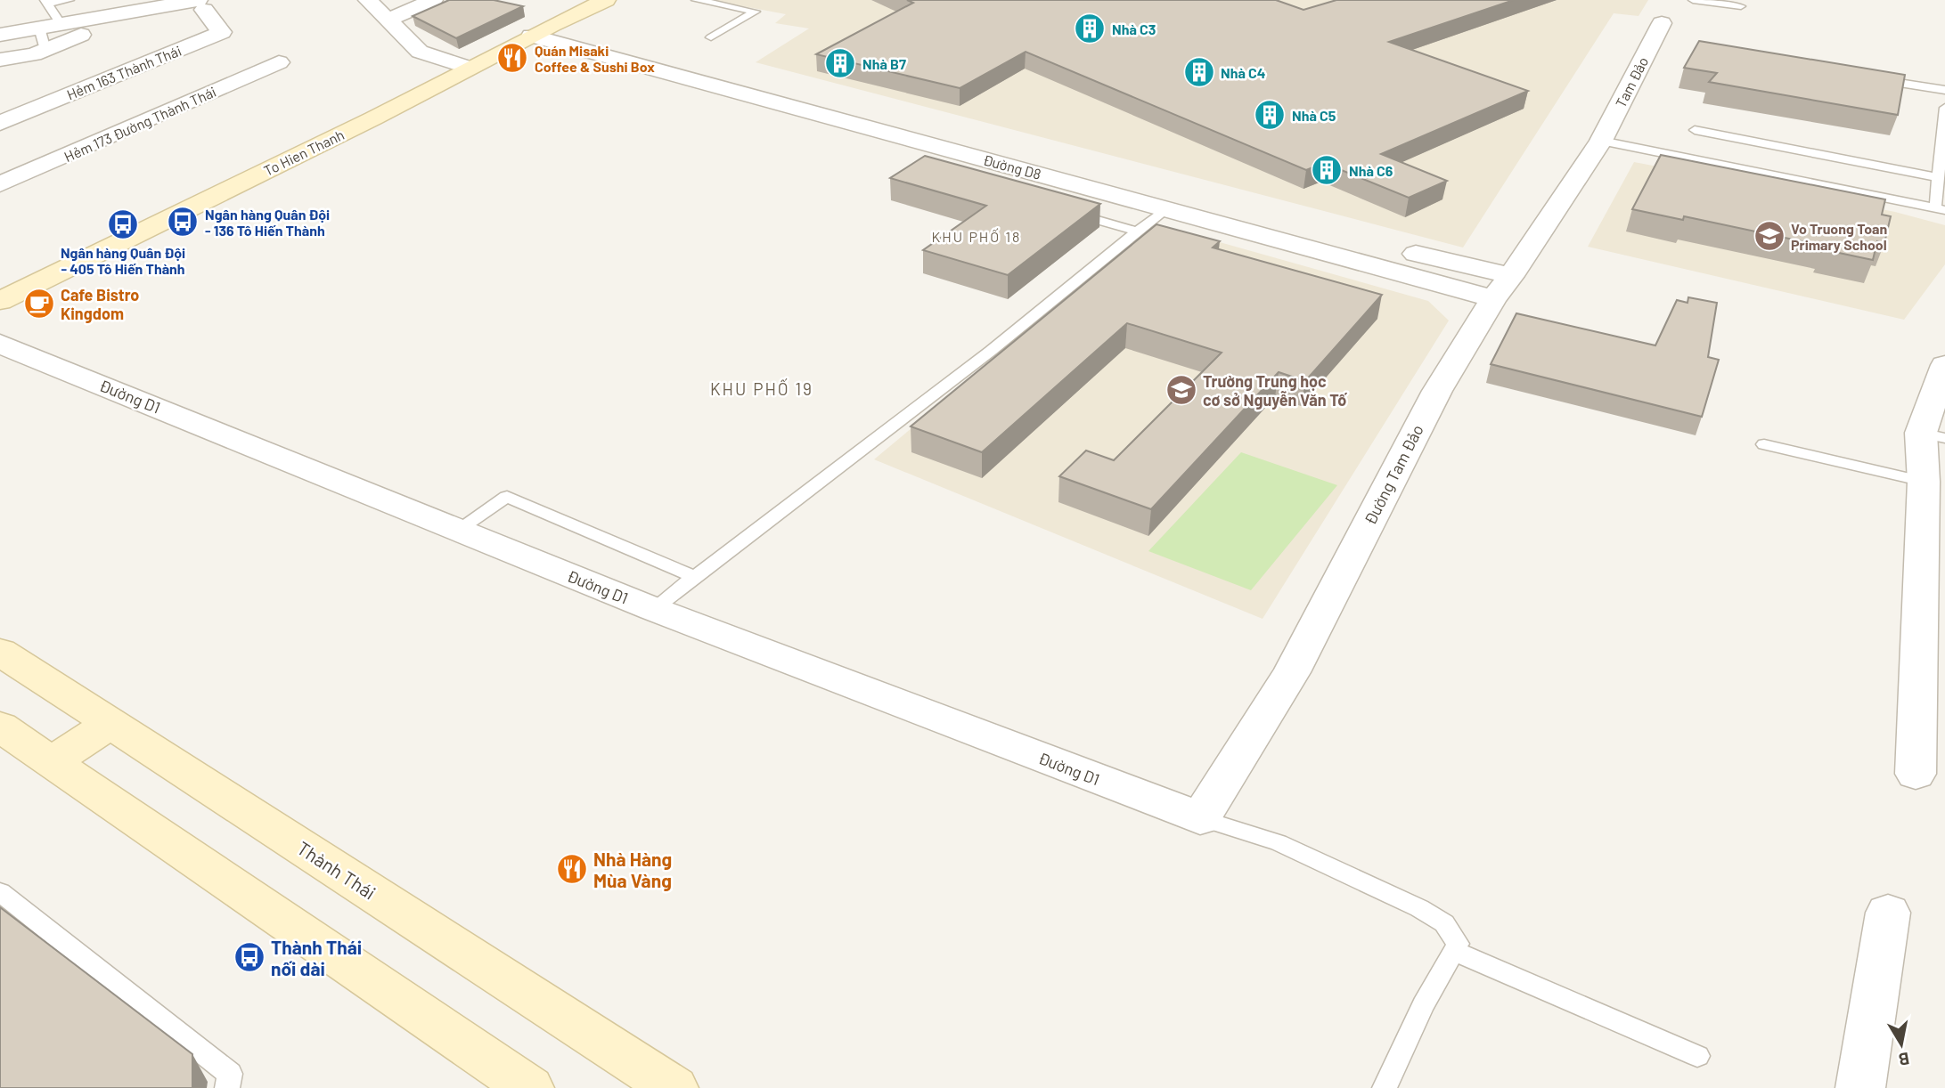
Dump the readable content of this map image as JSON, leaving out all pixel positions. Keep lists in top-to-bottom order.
{
  "streets": {
    "main road": ["To Hien Thanh", "Thành Thái"],
    "street": [
      "Hẻm 163 Thành Thái",
      "Tam Đảo",
      "Hẻm 173 Đường Thành Thái",
      "Đường D8",
      "Đường D1",
      "Đường Tam Đảo"
    ]
  },
  "crossings": [
    ["Tam Đảo", "Đường Tam Đảo"],
    ["To Hien Thanh", "Đường D8"],
    ["Đường D8", "Đường Tam Đảo"],
    ["Đường D1", "Đường Tam Đảo"]
  ],
  "districts": ["KHU PHỐ 18", "KHU PHỐ 19"],
  "places": {
    "building": [
      "Nhà C3",
      "Nhà B7",
      "Nhà C4",
      "Nhà C5",
      "Nhà C6"
    ],
    "restaurant": ["Quán Misaki Coffee & Sushi Box", "Nhà Hàng Mùa Vàng"],
    "bus stop": ["Ngân hàng Quân Đội - 136 Tô Hiến Thành", "Ngân hàng Quân Đội - 405 Tô Hiến Thành", "Thành Thái nối dài"],
    "school or university": ["Vo Truong Toan Primary School", "Trường Trung học cơ sở Nguyễn Văn Tố"],
    "cafe": ["Cafe Bistro Kingdom"]
  },
  "north": "bottom"
}
